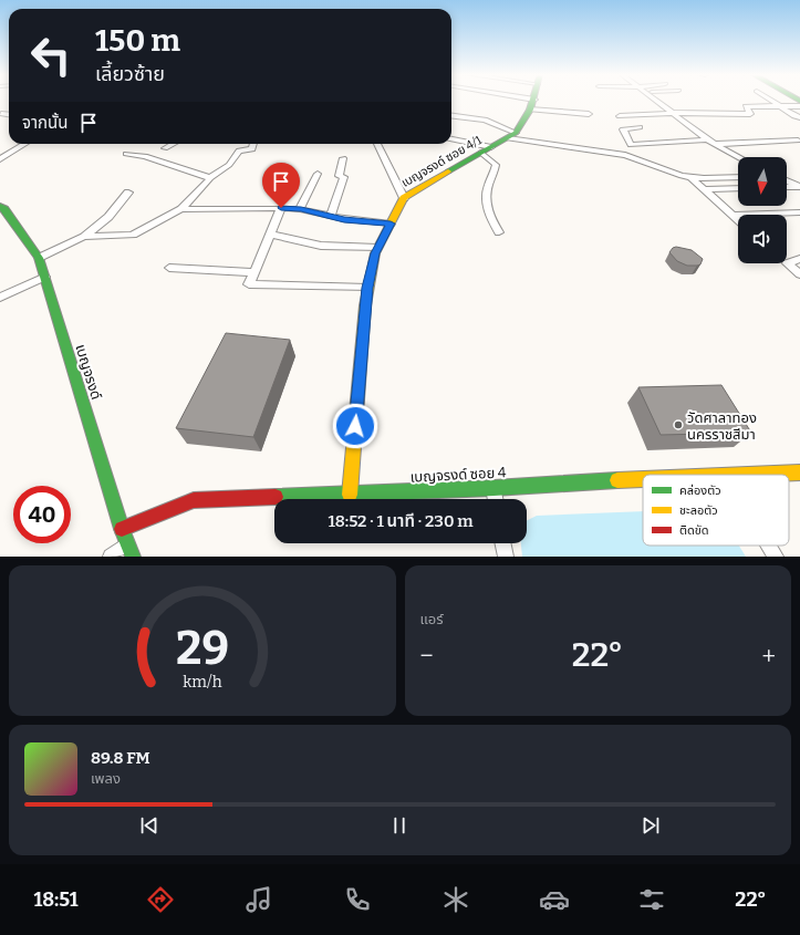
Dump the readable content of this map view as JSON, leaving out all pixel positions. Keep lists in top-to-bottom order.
{
  "streets": {
    "street": ["เบญจรงด์ ซอย 4/1", "เบญจรงด์", "เบญจรงด์ ซอย 4"]
  },
  "crossings": [
    ["เบญจรงด์ ซอย 4/1", "เบญจรงด์ ซอย 4"],
    ["เบญจรงด์", "เบญจรงด์ ซอย 4"]
  ],
  "places": ["วัดศาลาทอง นครราชสีมา"],
  "legend": ["คล่องตัว", "ชะลอตัว", "ติดขัด"],
  "north": "bottom",
  "page": {
    "turn": ["150 m", "เลี้ยวซ้าย"],
    "then": "จากนั้น",
    "limit": "40",
    "trip": "18:52 · 1 นาที · 230 m",
    "tile": "แอร์",
    "heat": ["−", "22°", "+"],
    "song": ["89.8 FM", "เพลง"],
    "tabs": ["18:51", "22°"],
    "gauge": ["29", "km/h"]
  }
}
